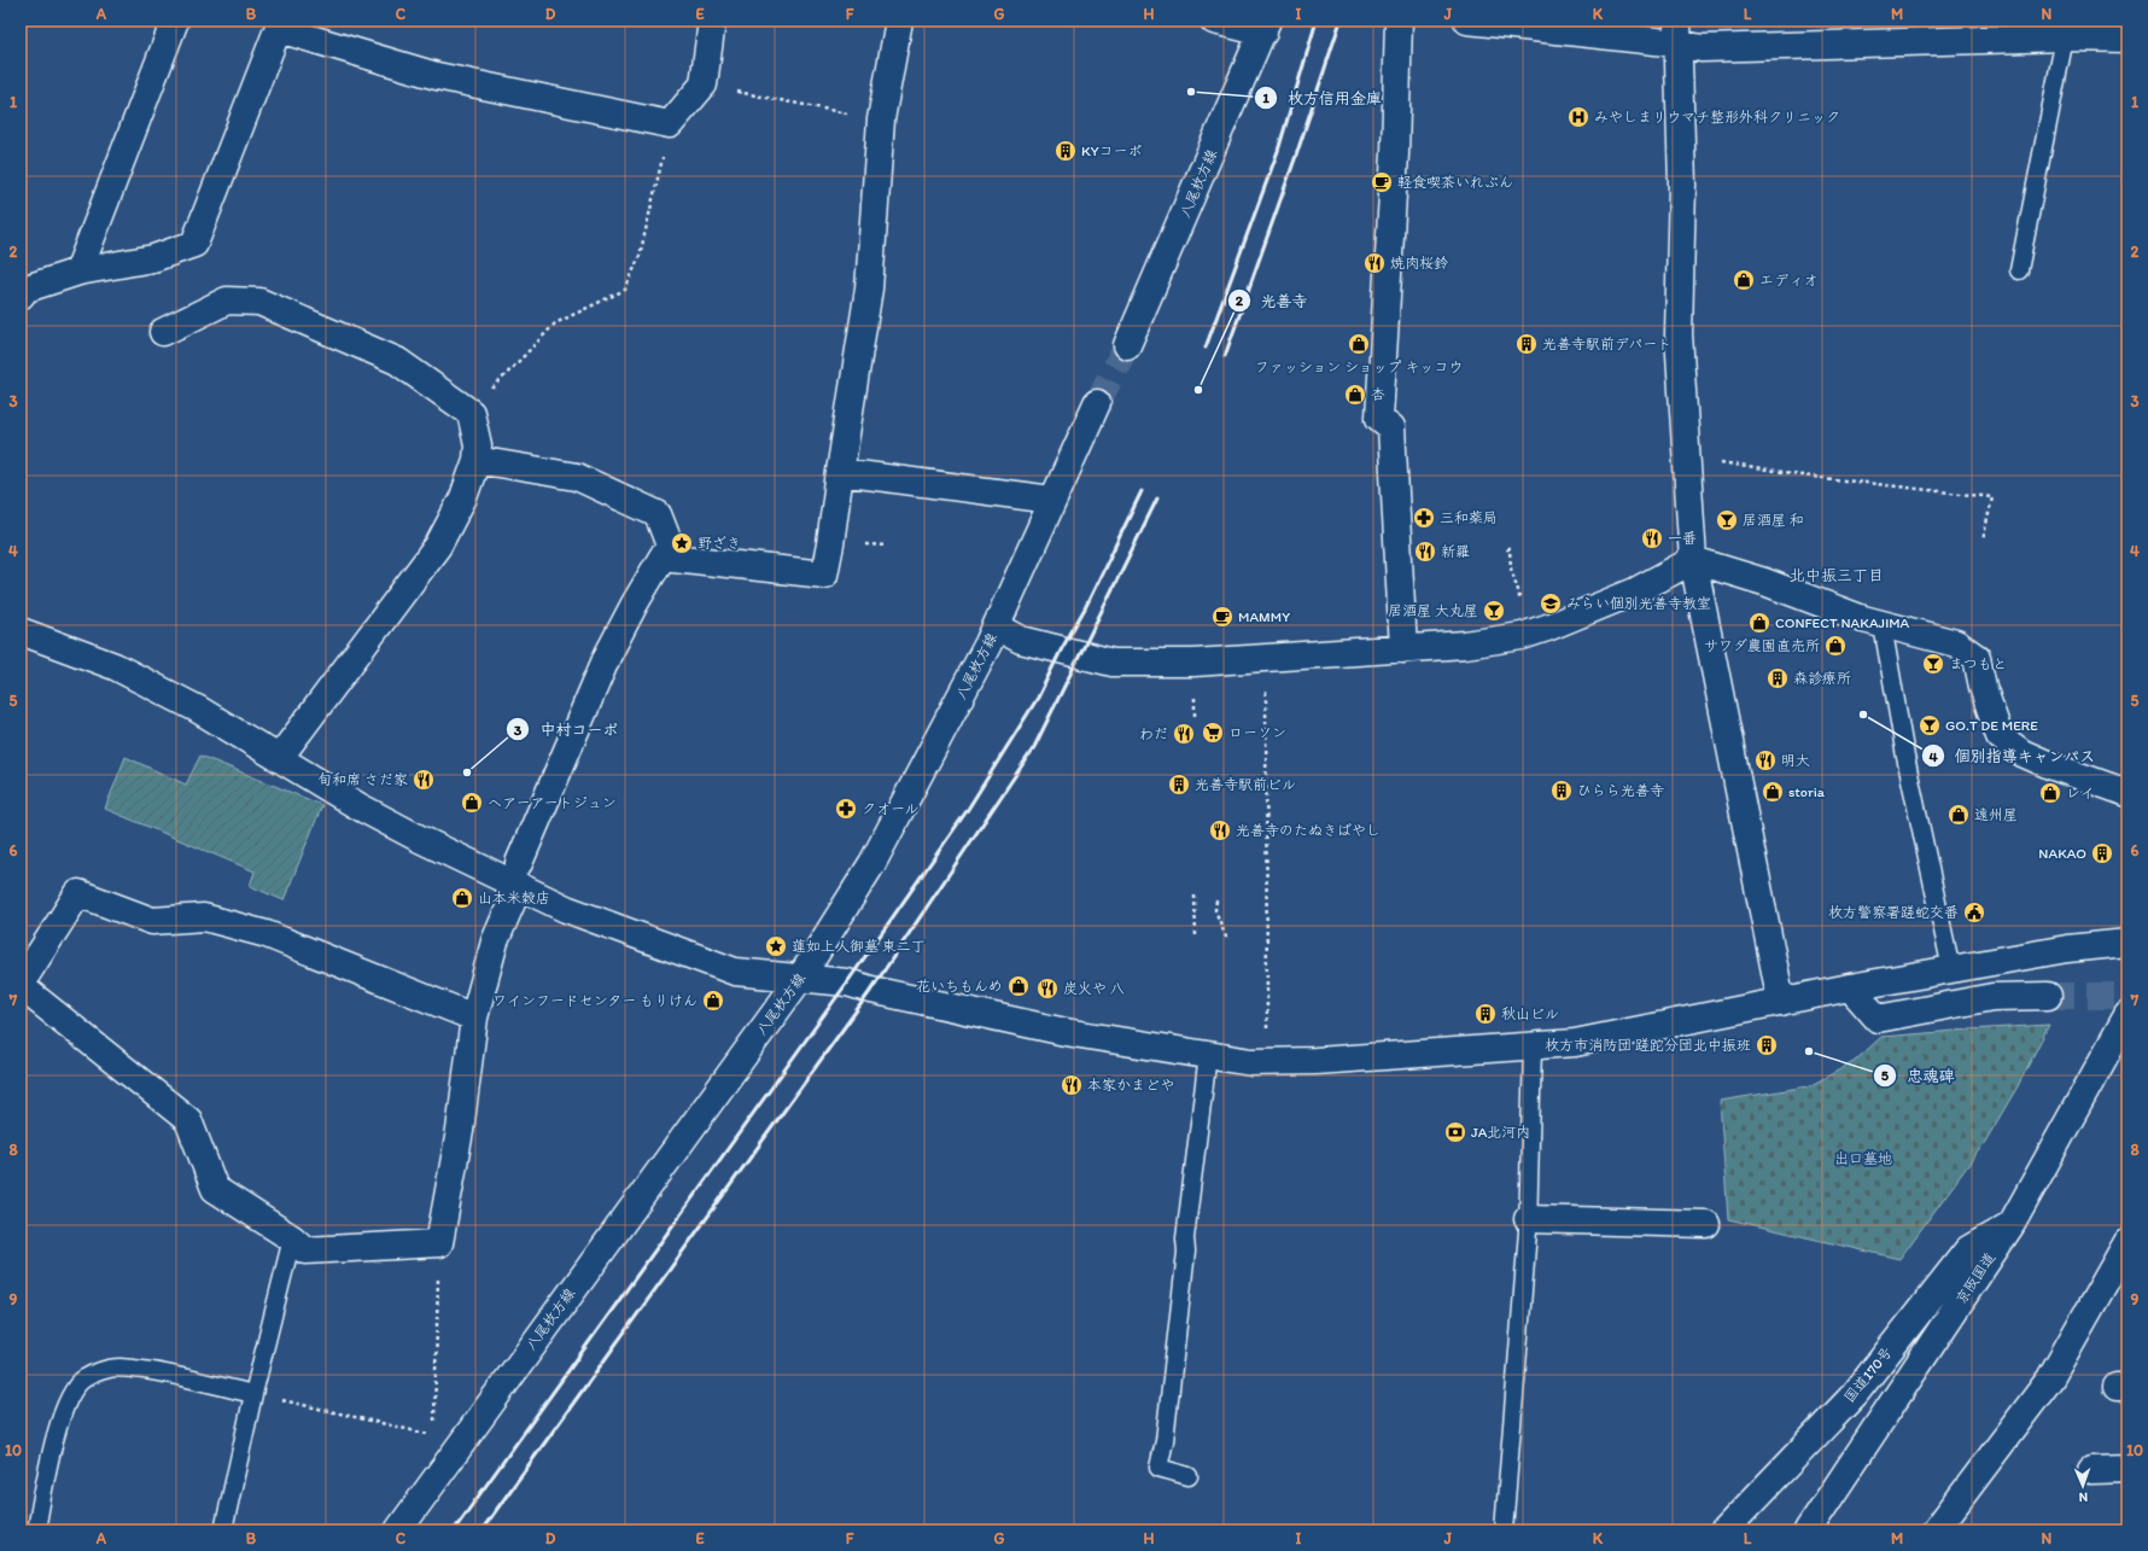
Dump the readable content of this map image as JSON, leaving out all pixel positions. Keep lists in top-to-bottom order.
{
  "streets": {
    "main road": ["八尾枚方線", "京阪国道", "国道170号"]
  },
  "crossings": [
    ["京阪国道", "国道170号"]
  ],
  "districts": ["北中振三丁目"],
  "parks": ["出口墓地"],
  "places": {
    "other": [
      "枚方信用金庫",
      "光善寺",
      "個別指導キャンパス",
      "中村コーポ",
      "忠魂碑"
    ],
    "hospital": ["みやしまリウマチ整形外科クリニック"],
    "building": [
      "KYコーポ",
      "光善寺駅前デパート",
      "森診療所",
      "光善寺駅前ビル",
      "ひらら光善寺",
      "NAKAO",
      "秋山ビル",
      "枚方市消防団 蹉跎分団北中振班"
    ],
    "cafe": ["軽食喫茶いれぶん", "MAMMY"],
    "restaurant": [
      "焼肉桜鈴",
      "一番",
      "新羅",
      "わだ",
      "明大",
      "旬和席 さだ家",
      "光善寺のたぬきばやし",
      "炭火や 八",
      "本家かまどや"
    ],
    "shop": [
      "エディオ",
      "ファッション ショップ キッコウ",
      "杏",
      "CONFECT NAKAJIMA",
      "サワダ農園直売所",
      "storia",
      "レイ",
      "ヘアーアートジュン",
      "遠州屋",
      "山本米穀店",
      "花いちもんめ",
      "ワインフードセンター もりけん"
    ],
    "pharmacy": ["三和薬局", "クオール"],
    "bar": [
      "居酒屋 和",
      "居酒屋 大丸屋",
      "まつもと",
      "GO.T DE MERE"
    ],
    "place": ["野ざき", "蓮如上人御墓 東二丁"],
    "school or university": ["みらい個別光善寺教室"],
    "supermarket": ["ローソン"],
    "public building": ["枚方警察署蹉蛇交番"],
    "bank": ["JA北河内"]
  },
  "north": "bottom",
  "grid": {
    "columns": [
      "A",
      "B",
      "C",
      "D",
      "E",
      "F",
      "G",
      "H",
      "I",
      "J",
      "K",
      "L",
      "M",
      "N"
    ],
    "rows": [
      "1",
      "2",
      "3",
      "4",
      "5",
      "6",
      "7",
      "8",
      "9",
      "10"
    ]
  }
}
